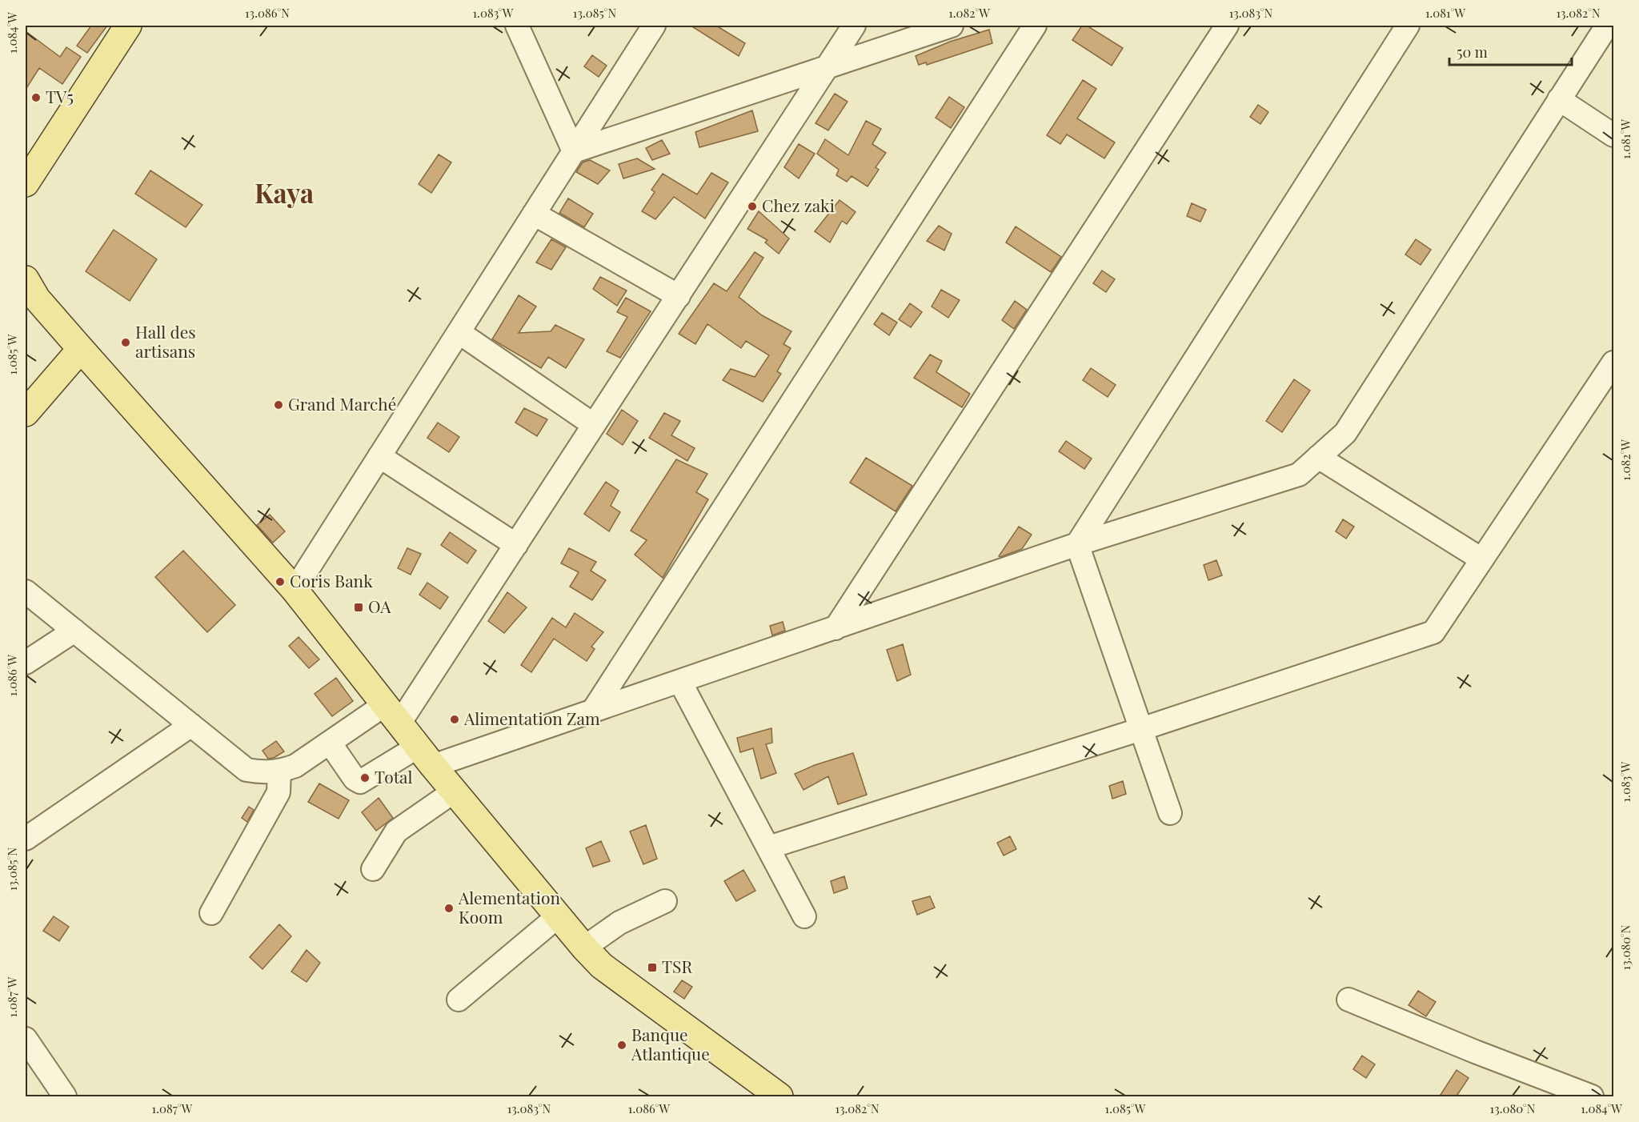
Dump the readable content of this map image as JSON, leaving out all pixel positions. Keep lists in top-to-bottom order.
{
  "districts": ["Kaya"],
  "places": {
    "other": [
      "TV5",
      "Chez zaki",
      "Hall des artisans",
      "Grand Marché",
      "Coris Bank",
      "Alimentation Zam",
      "Total",
      "Alementation Koom",
      "Banque Atlantique"
    ],
    "transit": ["OA", "TSR"]
  },
  "scale_bar": "50 m",
  "coordinates": [
    "13.086°N",
    "1.083°W",
    "13.085°N",
    "1.082°W",
    "13.083°N",
    "1.081°W",
    "13.082°N",
    "1.084°W",
    "1.085°W",
    "1.086°W",
    "13.080°N",
    "1.087°W"
  ]
}
